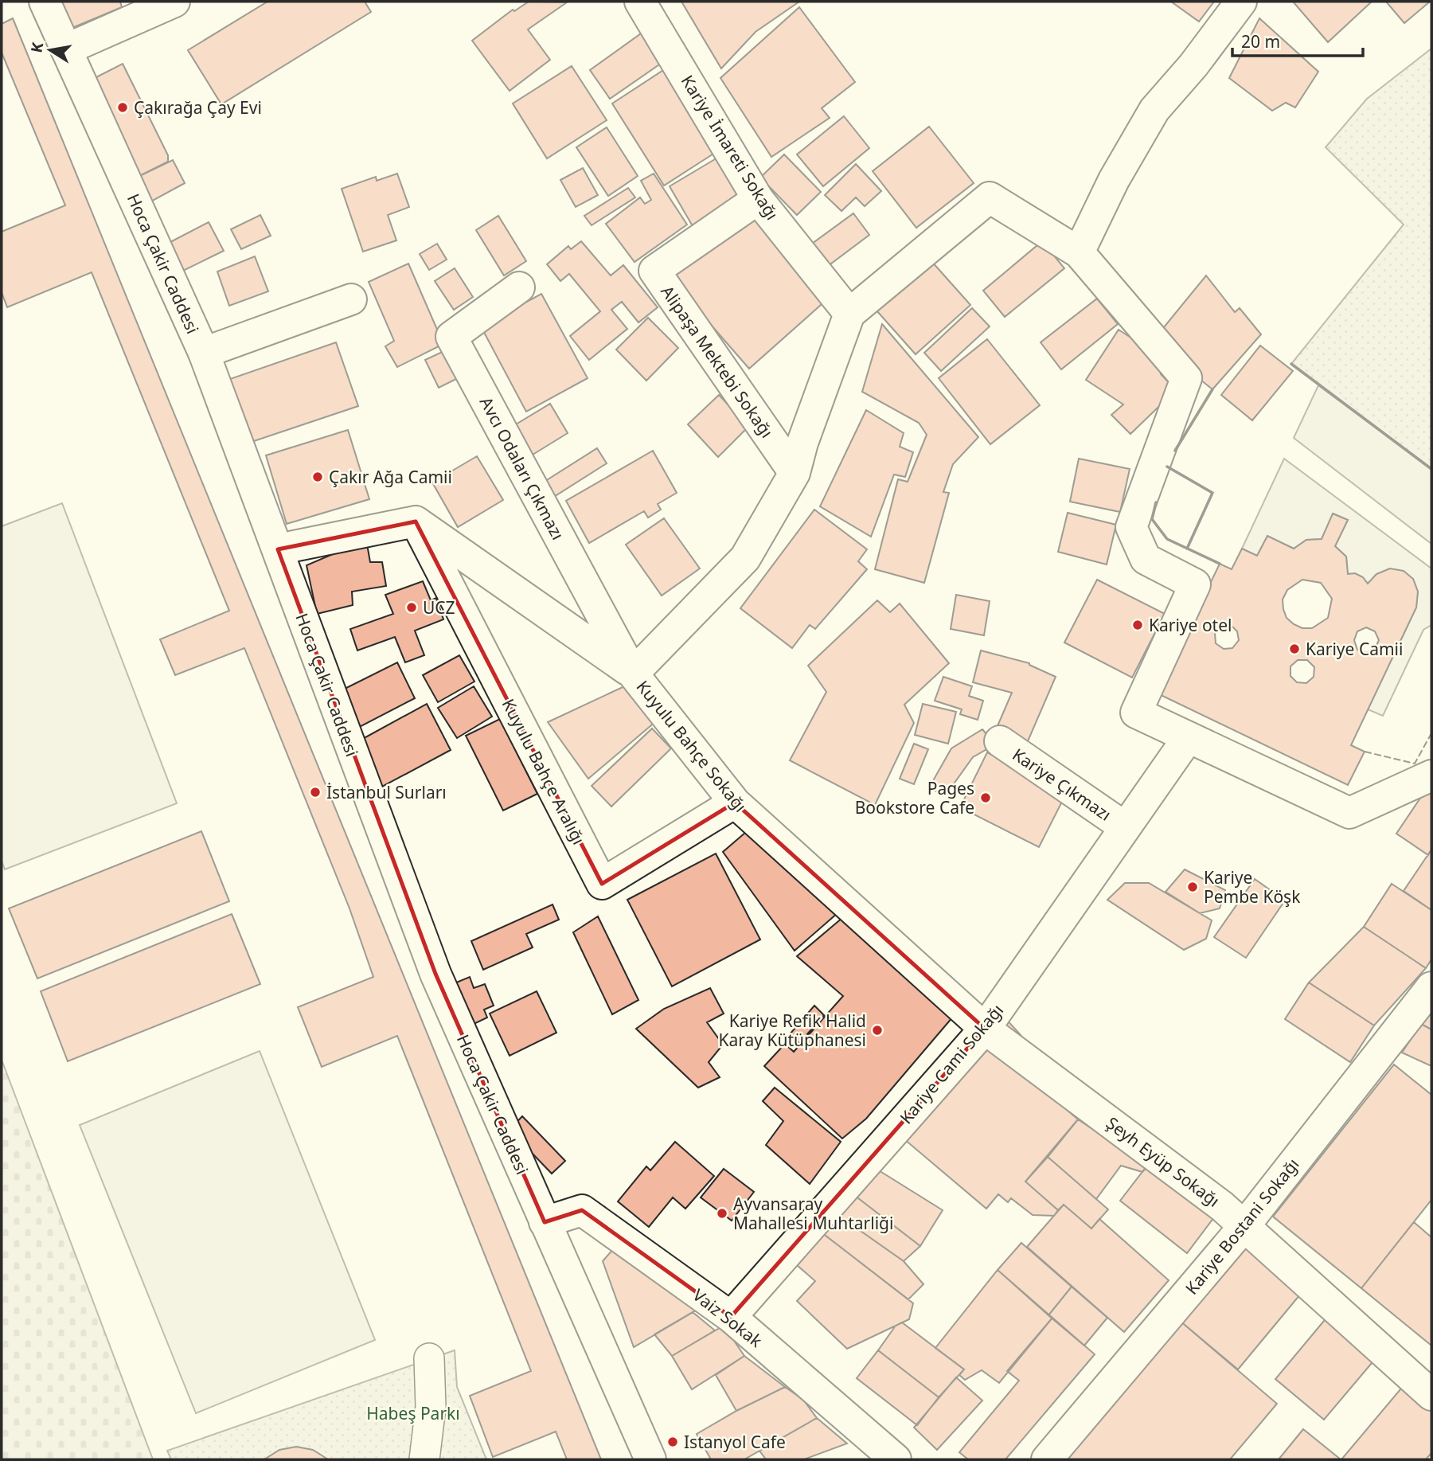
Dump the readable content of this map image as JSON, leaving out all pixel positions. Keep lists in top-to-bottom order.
{
  "streets": {
    "street": [
      "Kariye İmareti Sokağı",
      "Hoca Çakir Caddesi",
      "Alipaşa Mektebi Sokağı",
      "Avcı Odaları Çıkmazı",
      "Kuyulu Bahçe Sokağı",
      "Kuyulu Bahçe Aralığı",
      "Kariye Çıkmazı",
      "Kariye Cami Sokağı",
      "Şeyh Eyüp Sokağı",
      "Kariye Bostani Sokağı",
      "Vaiz Sokak"
    ]
  },
  "crossings": [
    ["Kariye İmareti Sokağı", "Alipaşa Mektebi Sokağı"],
    ["Kariye İmareti Sokağı", "Kuyulu Bahçe Sokağı"],
    ["Hoca Çakir Caddesi", "Vaiz Sokak"],
    ["Alipaşa Mektebi Sokağı", "Kuyulu Bahçe Sokağı"],
    ["Avcı Odaları Çıkmazı", "Kuyulu Bahçe Sokağı"],
    ["Kuyulu Bahçe Sokağı", "Kuyulu Bahçe Aralığı"],
    ["Kuyulu Bahçe Sokağı", "Kariye Cami Sokağı"],
    ["Kuyulu Bahçe Sokağı", "Şeyh Eyüp Sokağı"],
    ["Kariye Çıkmazı", "Kariye Cami Sokağı"],
    ["Kariye Cami Sokağı", "Şeyh Eyüp Sokağı"],
    ["Kariye Cami Sokağı", "Vaiz Sokak"],
    ["Şeyh Eyüp Sokağı", "Kariye Bostani Sokağı"]
  ],
  "parks": ["Habeş Parkı"],
  "places": [
    "Çakırağa Çay Evi",
    "Çakır Ağa Camii",
    "UCZ",
    "Kariye otel",
    "Kariye Camii",
    "İstanbul Surları",
    "Pages Bookstore Cafe",
    "Kariye Pembe Köşk",
    "Kariye Refik Halid Karay Kütüphanesi",
    "Ayvansaray Mahallesi Muhtarliği",
    "Istanyol Cafe"
  ],
  "scale_bar": "20 m",
  "north": "left"
}
